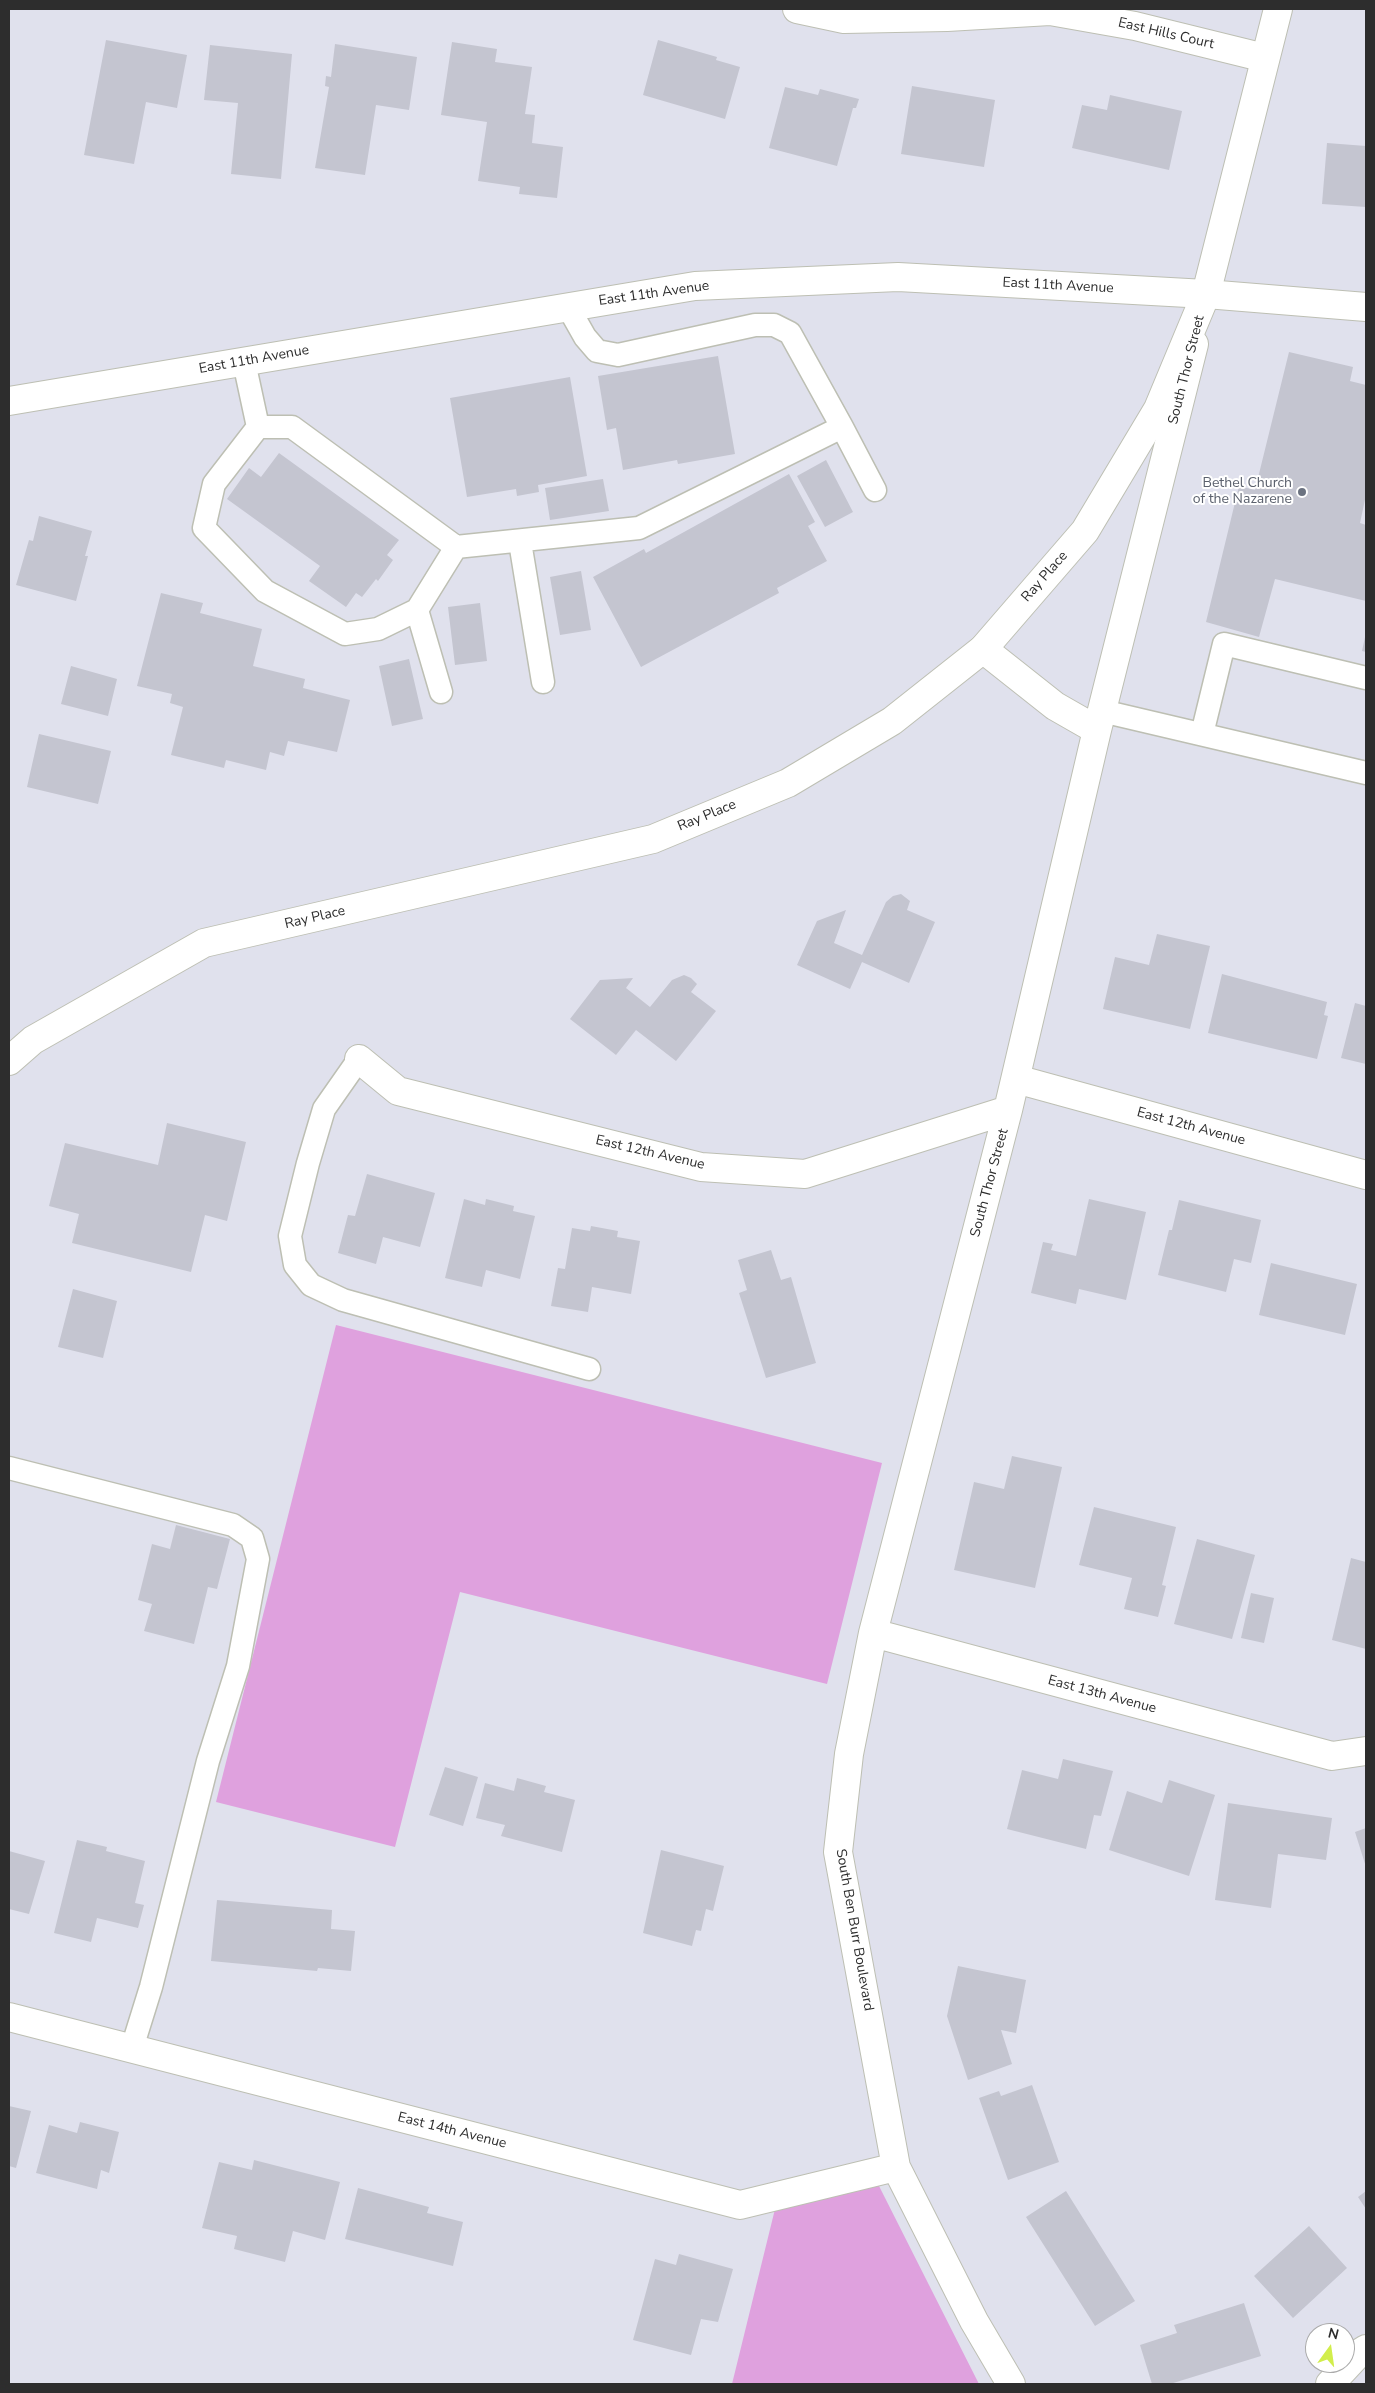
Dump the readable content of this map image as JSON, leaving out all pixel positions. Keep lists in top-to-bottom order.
{
  "streets": {
    "street": [
      "East Hills Court",
      "East 11th Avenue",
      "South Thor Street",
      "Ray Place",
      "East 12th Avenue",
      "East 13th Avenue",
      "South Ben Burr Boulevard",
      "East 14th Avenue"
    ]
  },
  "crossings": [
    ["East Hills Court", "South Thor Street"],
    ["East 11th Avenue", "South Thor Street"],
    ["East 11th Avenue", "Ray Place"],
    ["South Thor Street", "Ray Place"],
    ["South Thor Street", "East 12th Avenue"],
    ["South Thor Street", "East 13th Avenue"],
    ["South Thor Street", "South Ben Burr Boulevard"],
    ["East 13th Avenue", "South Ben Burr Boulevard"],
    ["South Ben Burr Boulevard", "East 14th Avenue"]
  ],
  "places": ["Bethel Church of the Nazarene"],
  "north": "top"
}
